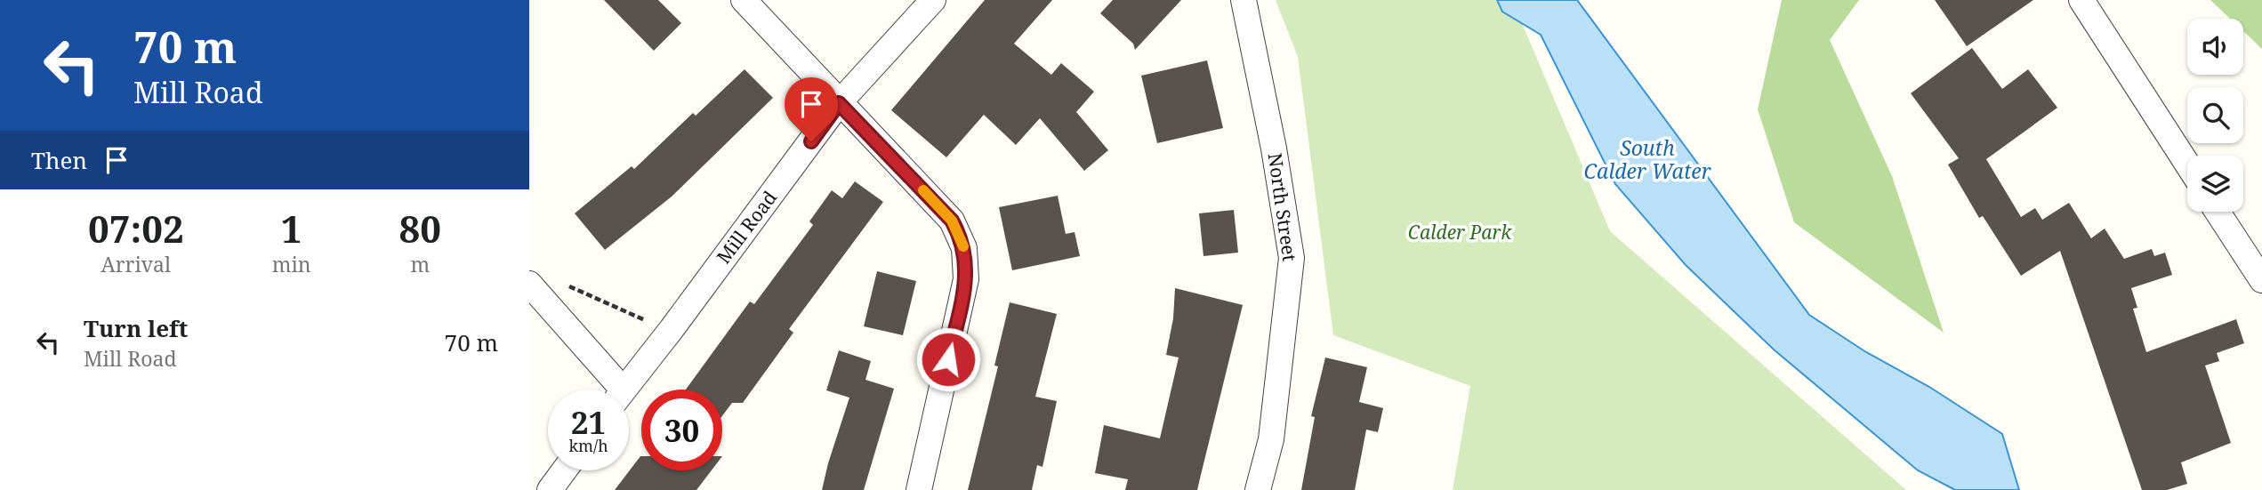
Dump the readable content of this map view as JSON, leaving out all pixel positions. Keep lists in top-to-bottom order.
{
  "streets": {
    "street": ["North Street", "Mill Road"]
  },
  "water": ["South Calder Water"],
  "parks": ["Calder Park"],
  "page": {
    "turn": ["70 m", "Mill Road"],
    "then": "Then",
    "eta": [
      "07:02",
      "Arrival",
      "1",
      "min",
      "80",
      "m"
    ],
    "list": [
      {
        "name": "Turn left",
        "note": "Mill Road",
        "value": "70 m"
      }
    ],
    "speed": "21 km/h",
    "limit": "30"
  }
}
